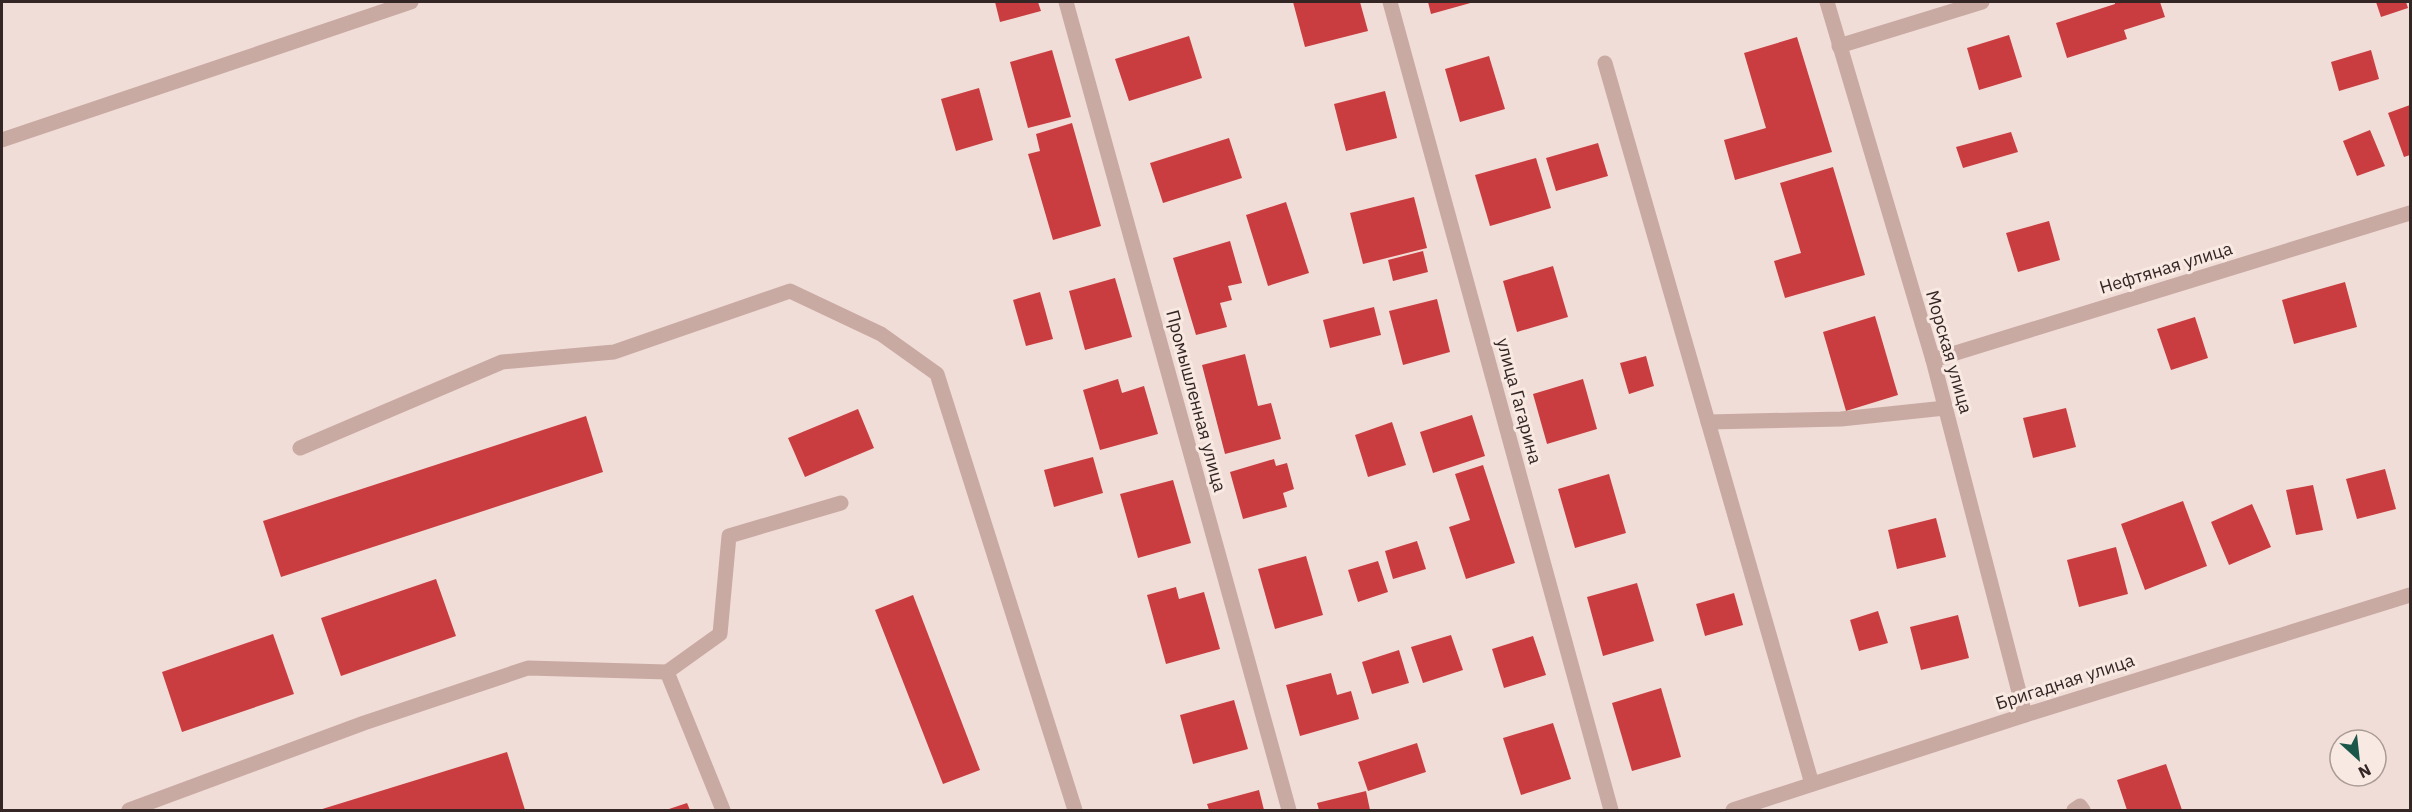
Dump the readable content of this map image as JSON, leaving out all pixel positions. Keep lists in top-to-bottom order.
{
  "streets": {
    "street": [
      "Нефтяная улица",
      "Морская улица",
      "Промышленная улица",
      "улица Гагарина",
      "Бригадная улица"
    ]
  },
  "crossings": [
    ["Нефтяная улица", "Морская улица"],
    ["Морская улица", "Бригадная улица"]
  ],
  "north": "bottom right"
}
